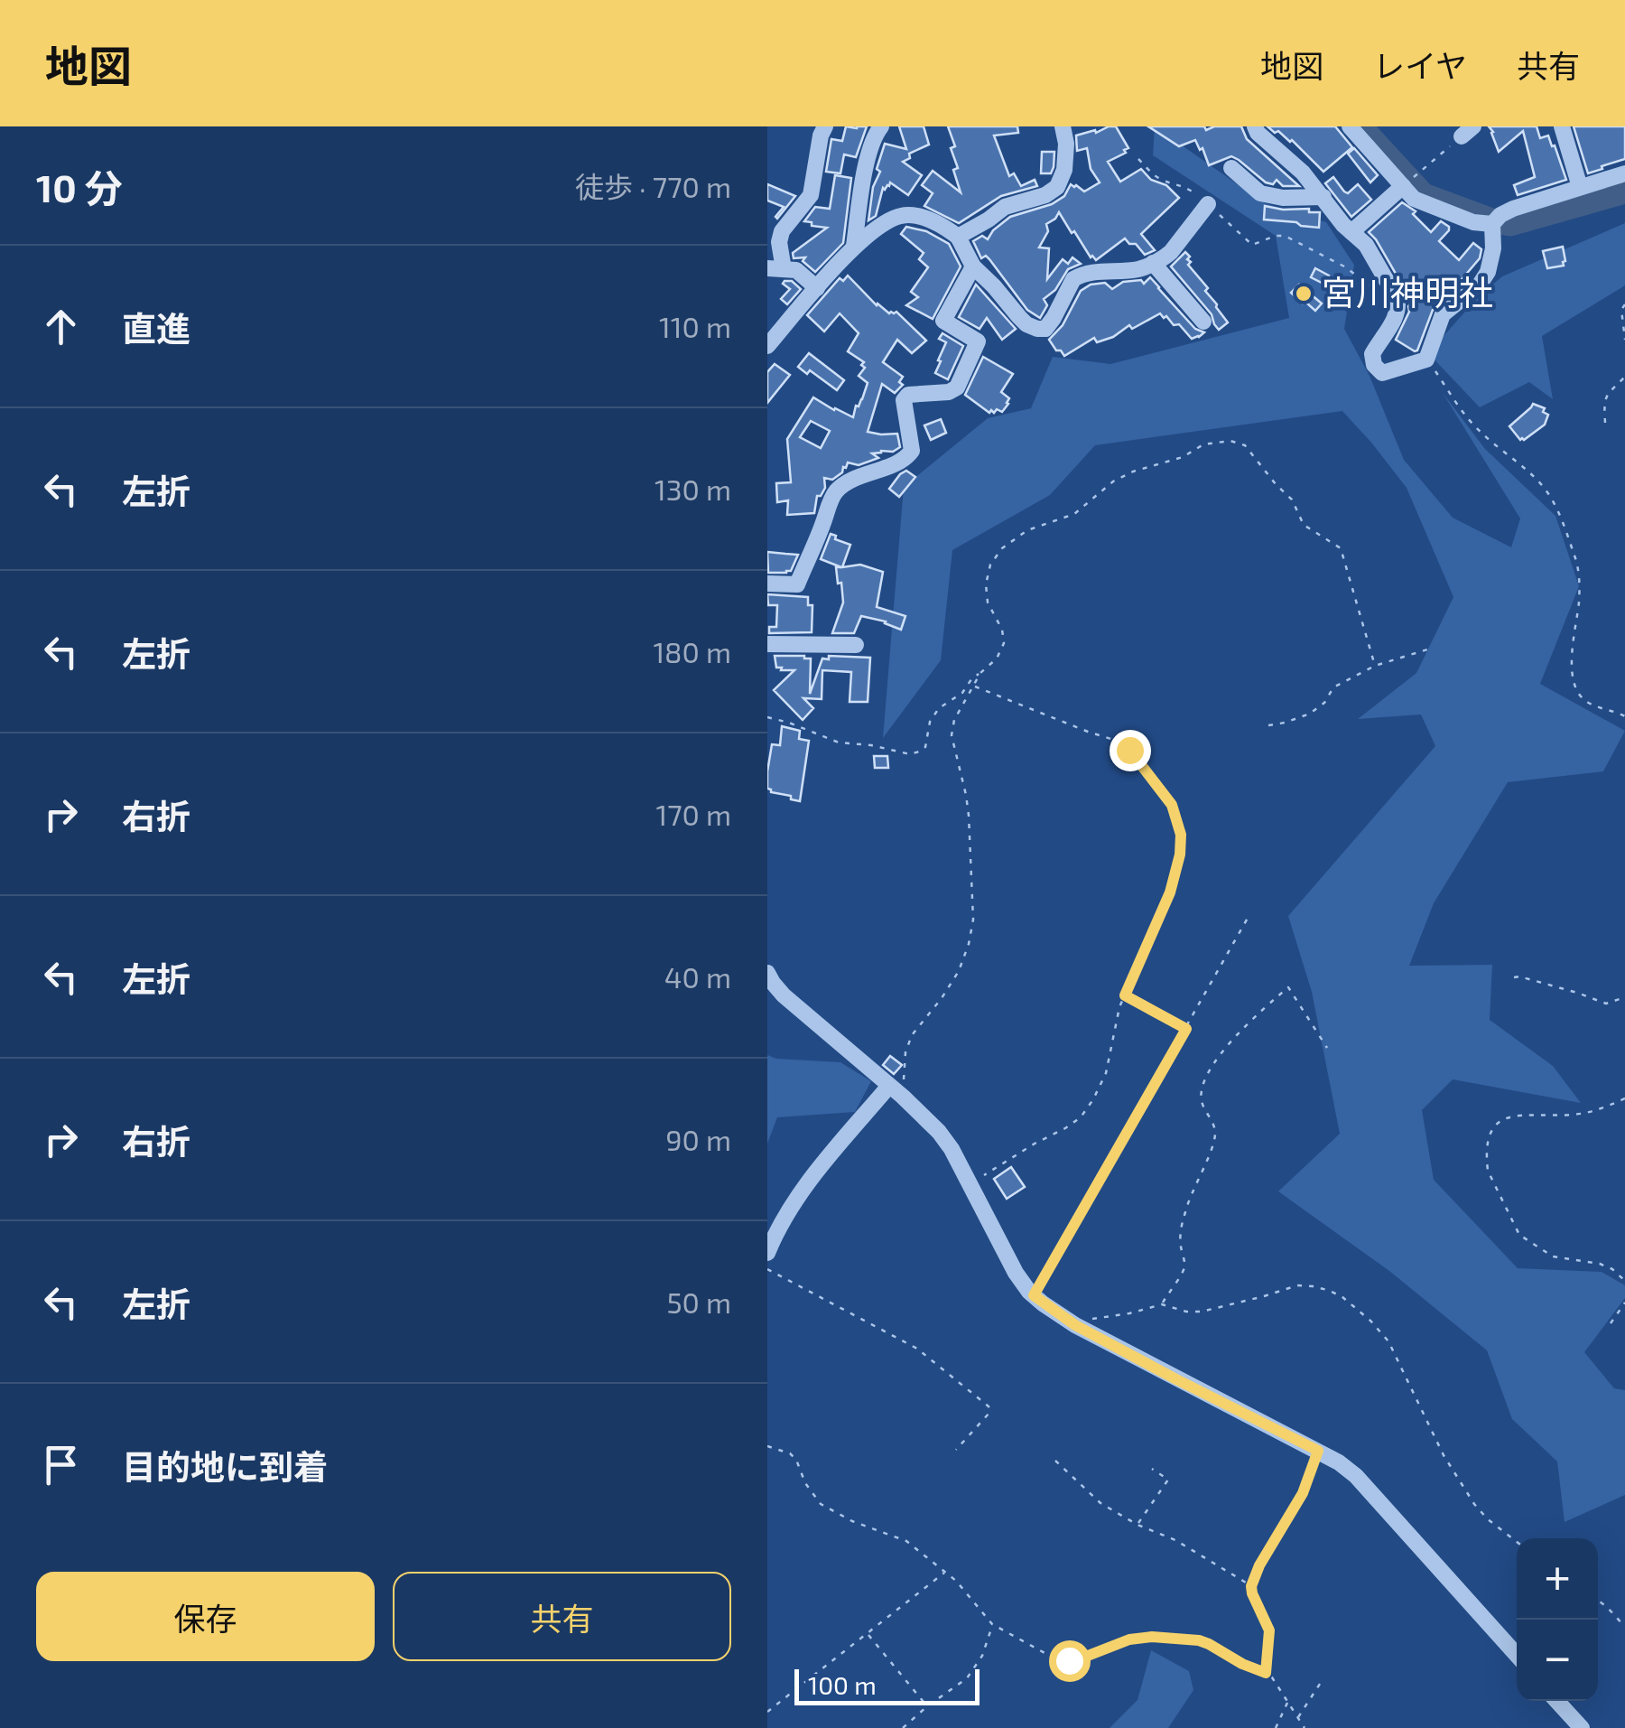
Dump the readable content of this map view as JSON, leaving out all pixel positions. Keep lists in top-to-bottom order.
{
  "places": ["宮川神明社"],
  "scale_bar": "100 m",
  "page": {
    "header": "地図",
    "nav": ["地図", "レイヤ", "共有"],
    "heading": ["10 分", "徒歩 · 770 m"],
    "list": [
      ["直進", "110 m"],
      ["左折", "130 m"],
      ["左折", "180 m"],
      ["右折", "170 m"],
      ["左折", "40 m"],
      ["右折", "90 m"],
      ["左折", "50 m"],
      "目的地に到着"
    ],
    "map_buttons": ["+", "−"],
    "buttons": ["保存", "共有"],
    "scale": "100 m"
  }
}
